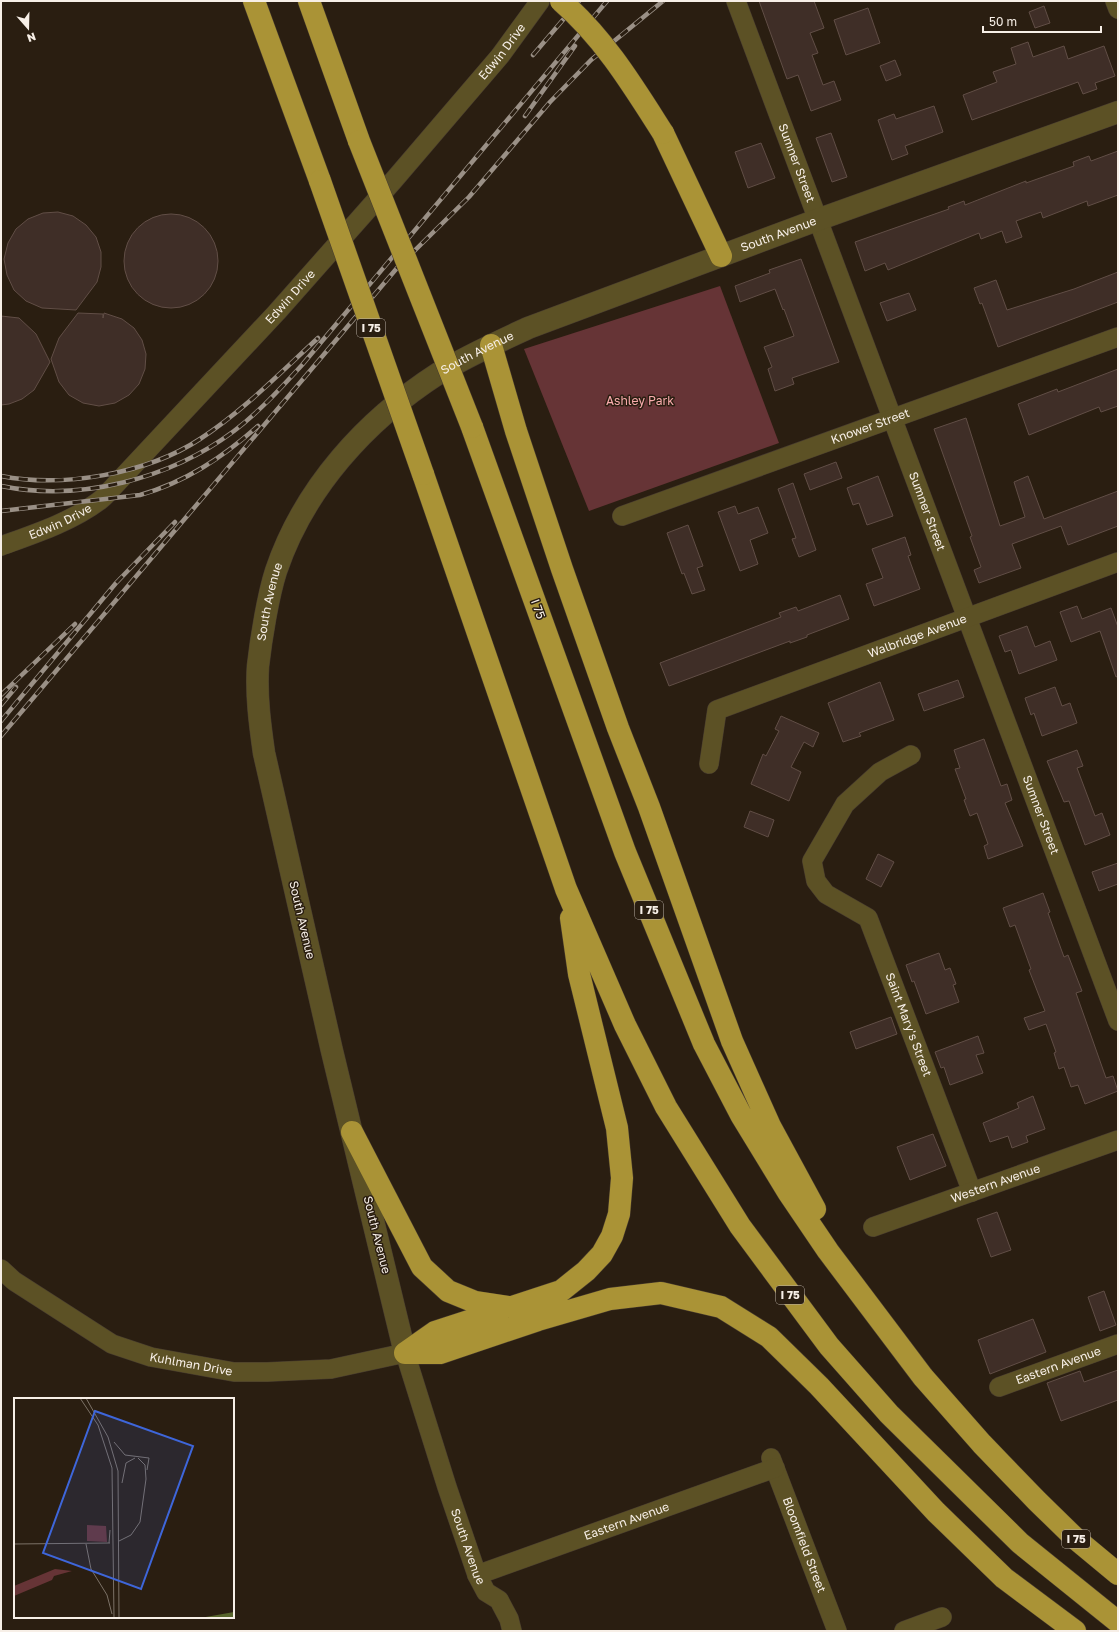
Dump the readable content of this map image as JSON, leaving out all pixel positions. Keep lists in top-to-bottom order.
{
  "streets": {
    "highway": ["I 75"],
    "street": [
      "Edwin Drive",
      "Sumner Street",
      "South Avenue",
      "Knower Street",
      "Walbridge Avenue",
      "Saint Mary's Street",
      "Western Avenue",
      "Kuhlman Drive",
      "Eastern Avenue",
      "Bloomfield Street"
    ]
  },
  "crossings": [
    ["Sumner Street", "South Avenue"],
    ["Sumner Street", "Knower Street"],
    ["Sumner Street", "Walbridge Avenue"],
    ["South Avenue", "Kuhlman Drive"],
    ["South Avenue", "Eastern Avenue"],
    ["Saint Mary's Street", "Western Avenue"],
    ["Eastern Avenue", "Bloomfield Street"]
  ],
  "parks": ["Ashley Park"],
  "scale_bar": "50 m",
  "north": "bottom"
}
